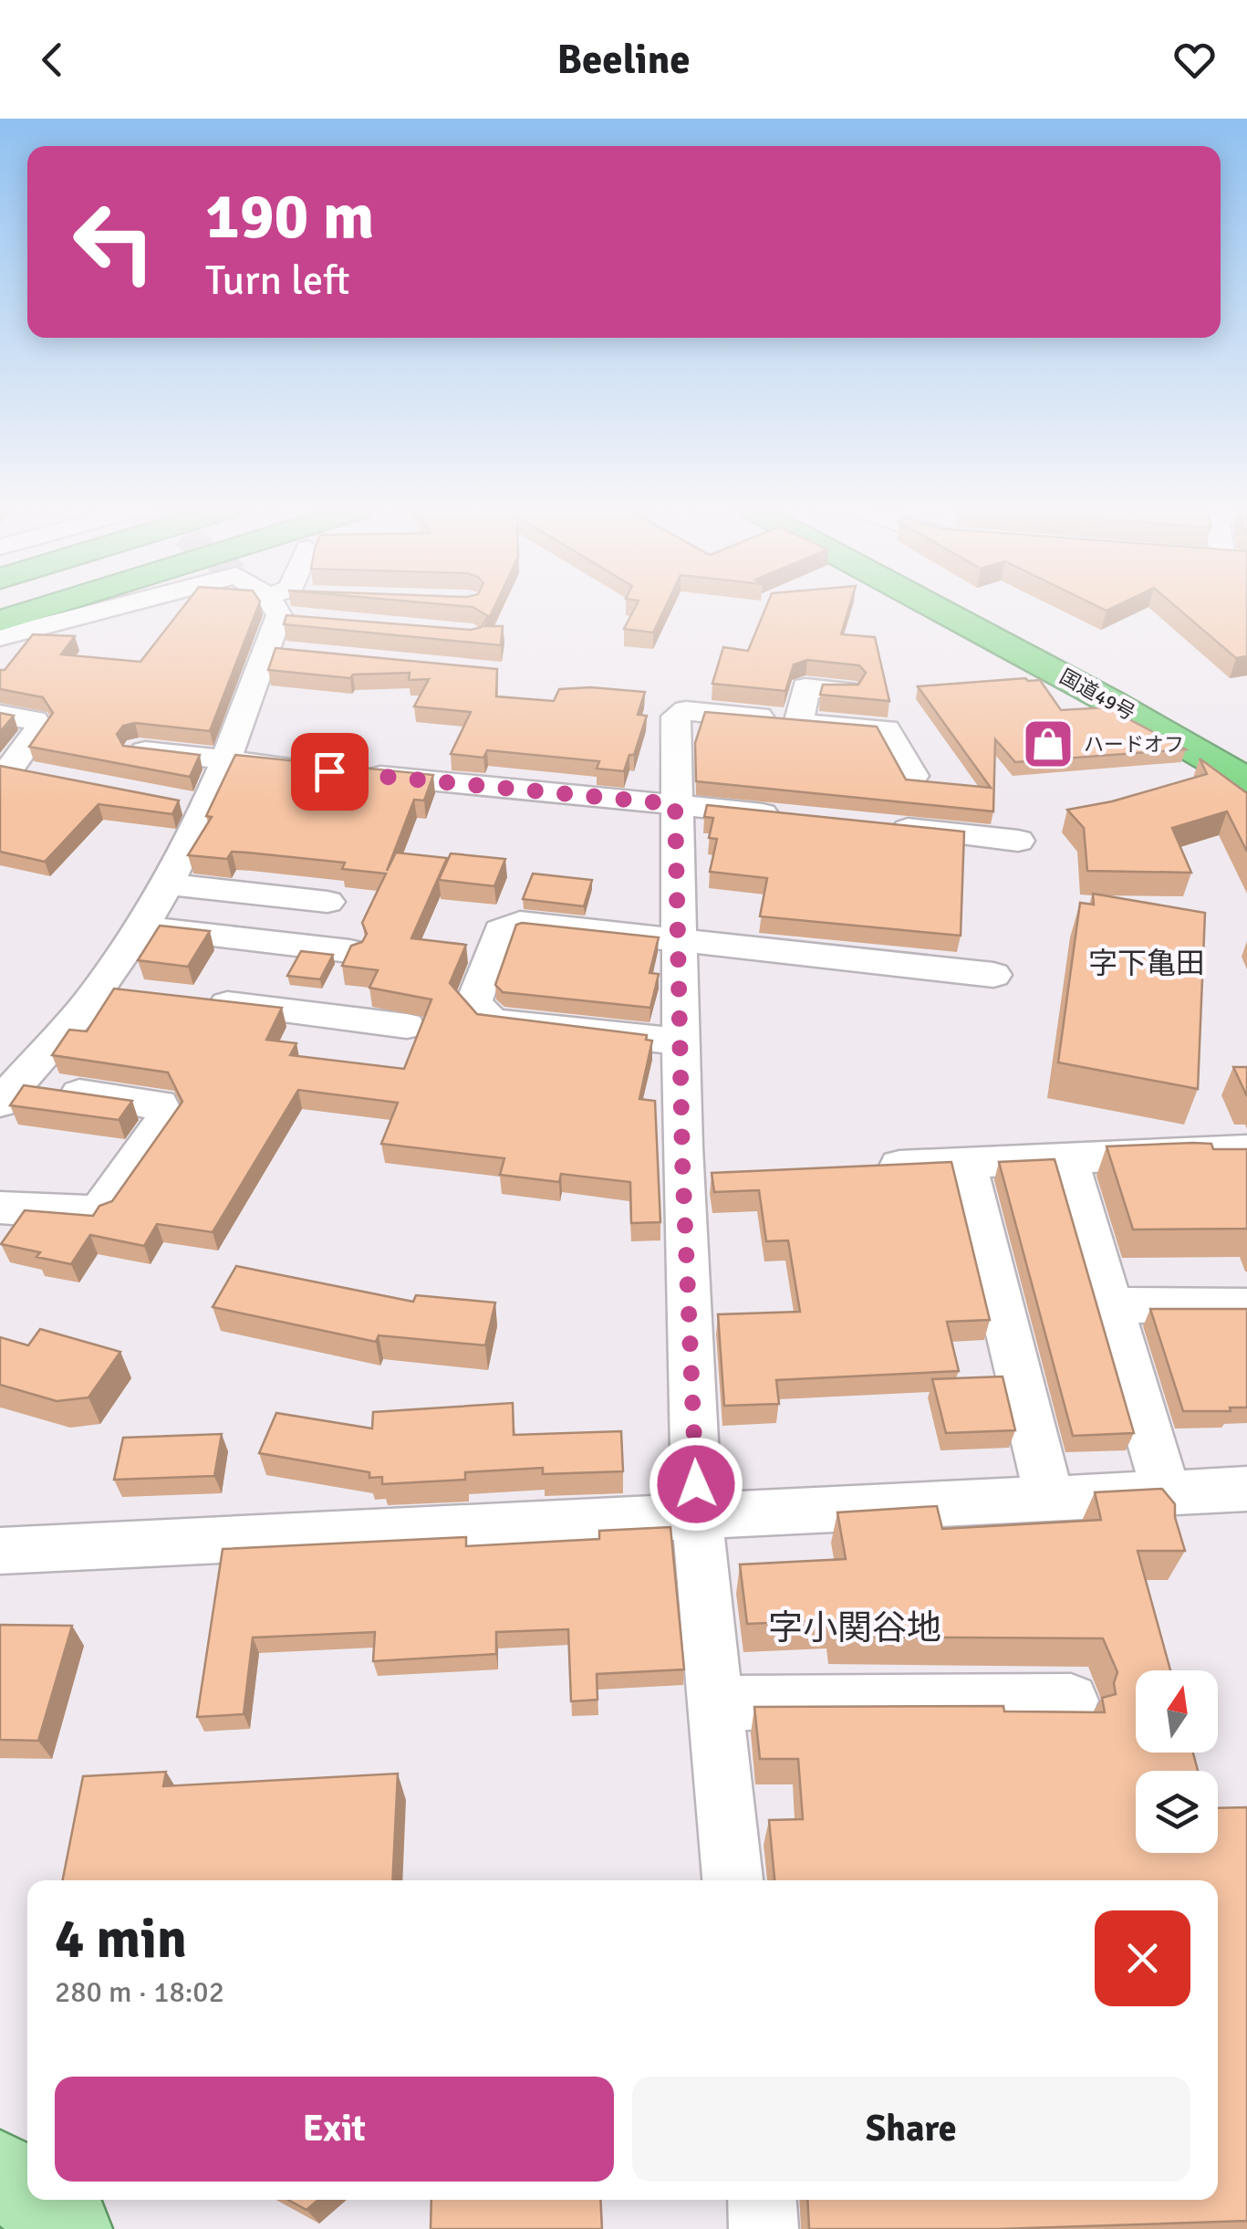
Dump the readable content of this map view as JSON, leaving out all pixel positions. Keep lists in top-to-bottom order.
{
  "streets": {
    "highway": ["国道49号"]
  },
  "districts": ["字下亀田", "字小関谷地"],
  "places": {
    "shop": ["ハードオフ"]
  },
  "north": "top",
  "page": {
    "header": "Beeline",
    "turn": ["190 m", "Turn left"],
    "heading": ["4 min", "280 m · 18:02"],
    "buttons": ["Exit", "Share"]
  }
}
